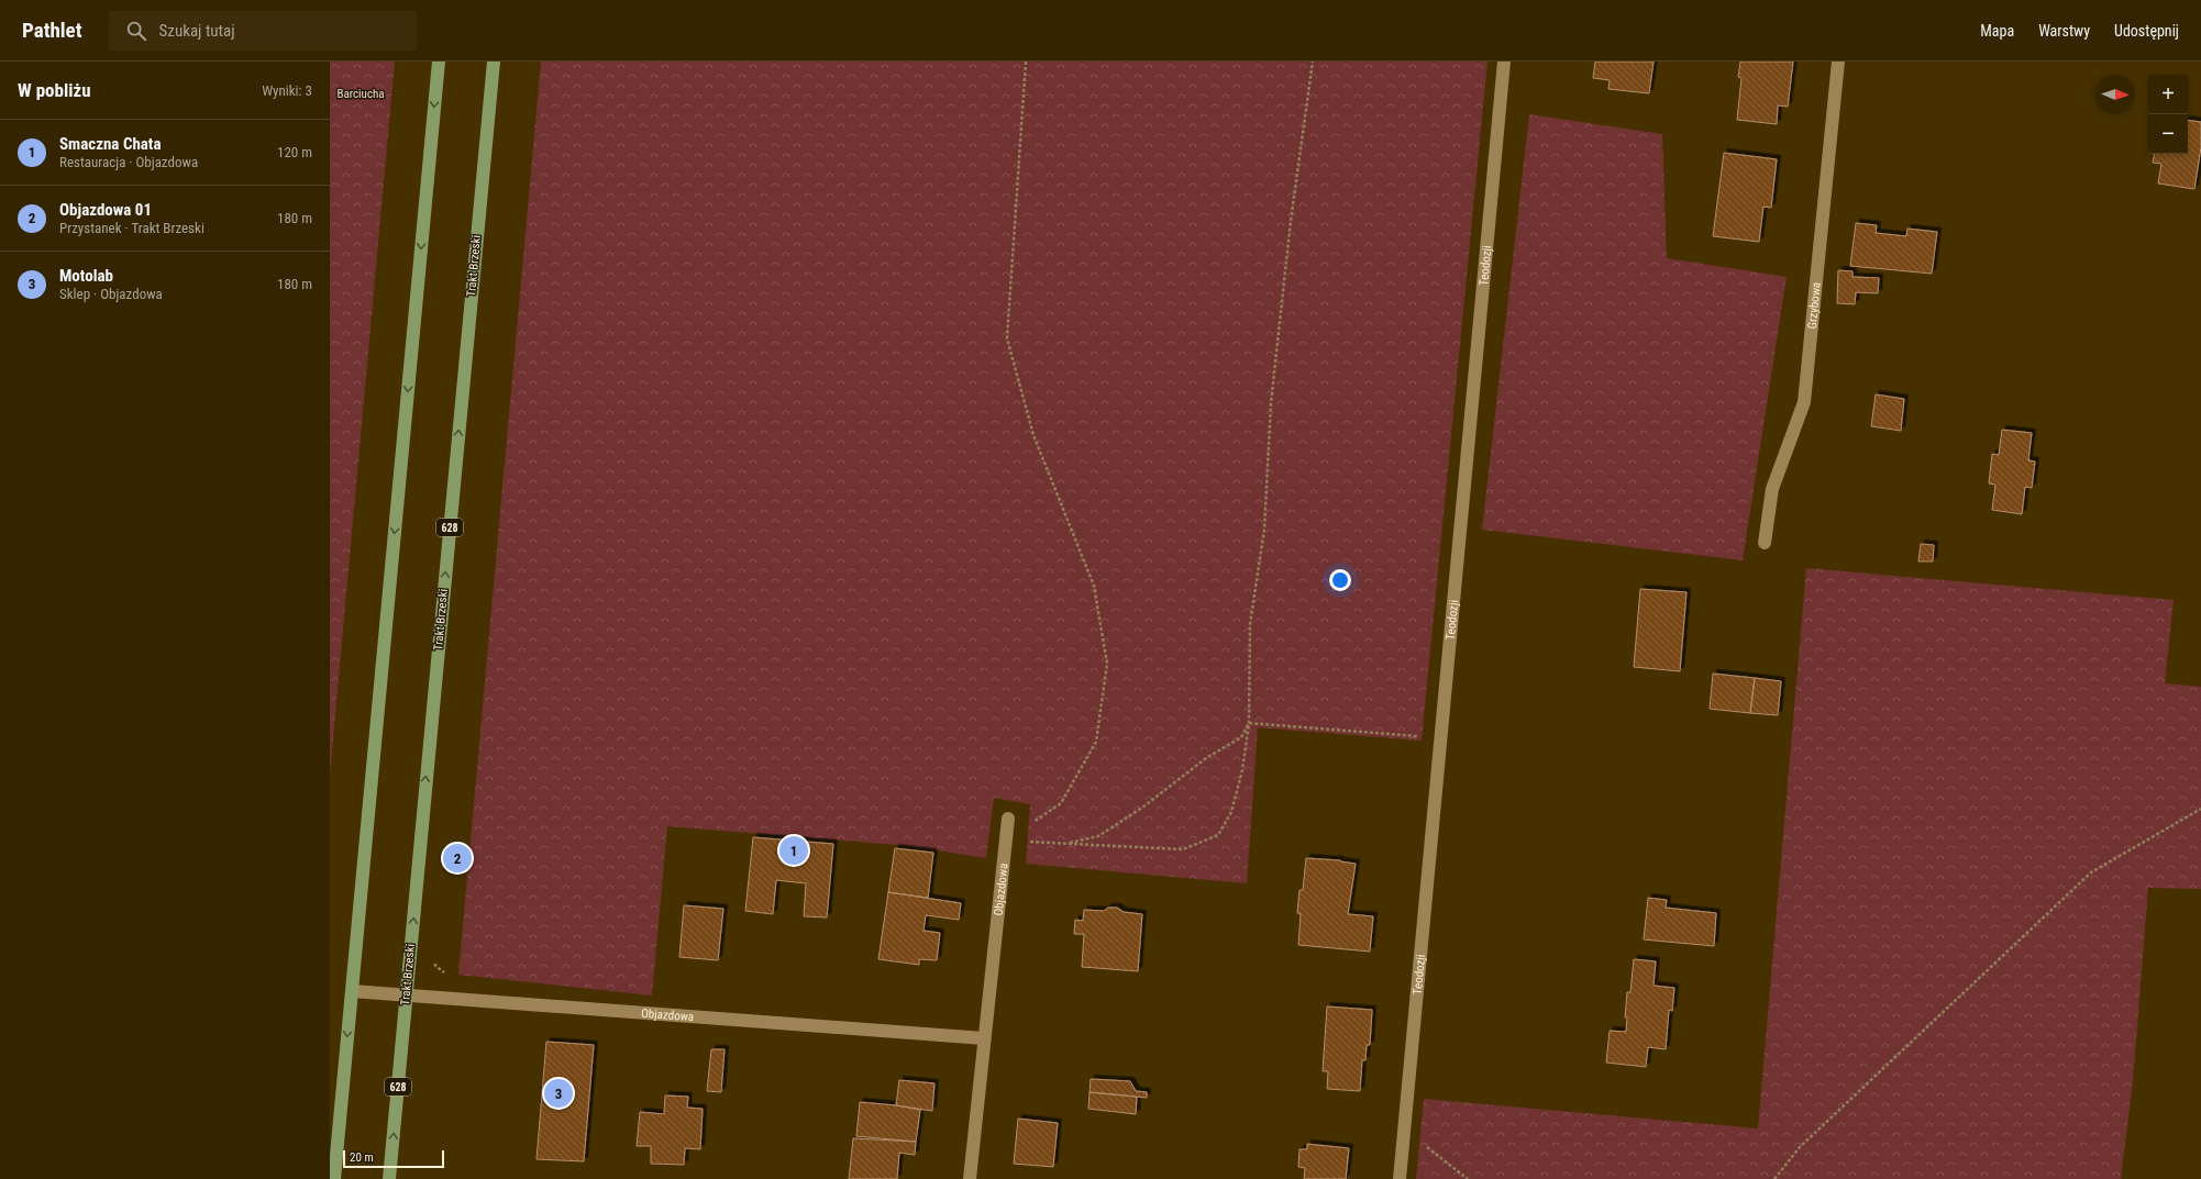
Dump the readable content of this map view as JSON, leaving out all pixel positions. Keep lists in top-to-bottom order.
{
  "streets": {
    "main road": ["Trakt Brzeski", "628"],
    "street": ["Teodozji", "Grzybowa", "Objazdowa"]
  },
  "crossings": [
    ["Trakt Brzeski", "Objazdowa"]
  ],
  "parks": ["Barciucha"],
  "scale_bar": "20 m",
  "north": "right",
  "page": {
    "header": "Pathlet",
    "search": "Szukaj tutaj",
    "nav": ["Mapa", "Warstwy", "Udostępnij"],
    "heading": ["W pobliżu", "Wyniki: 3"],
    "map_buttons": ["+", "−"],
    "list": [
      {
        "mark": "1",
        "name": "Smaczna Chata",
        "note": "Restauracja · Objazdowa",
        "value": "120 m"
      },
      {
        "mark": "2",
        "name": "Objazdowa 01",
        "note": "Przystanek · Trakt Brzeski",
        "value": "180 m"
      },
      {
        "mark": "3",
        "name": "Motolab",
        "note": "Sklep · Objazdowa",
        "value": "180 m"
      }
    ],
    "pins": ["1", "2", "3"],
    "scale": "20 m"
  }
}
